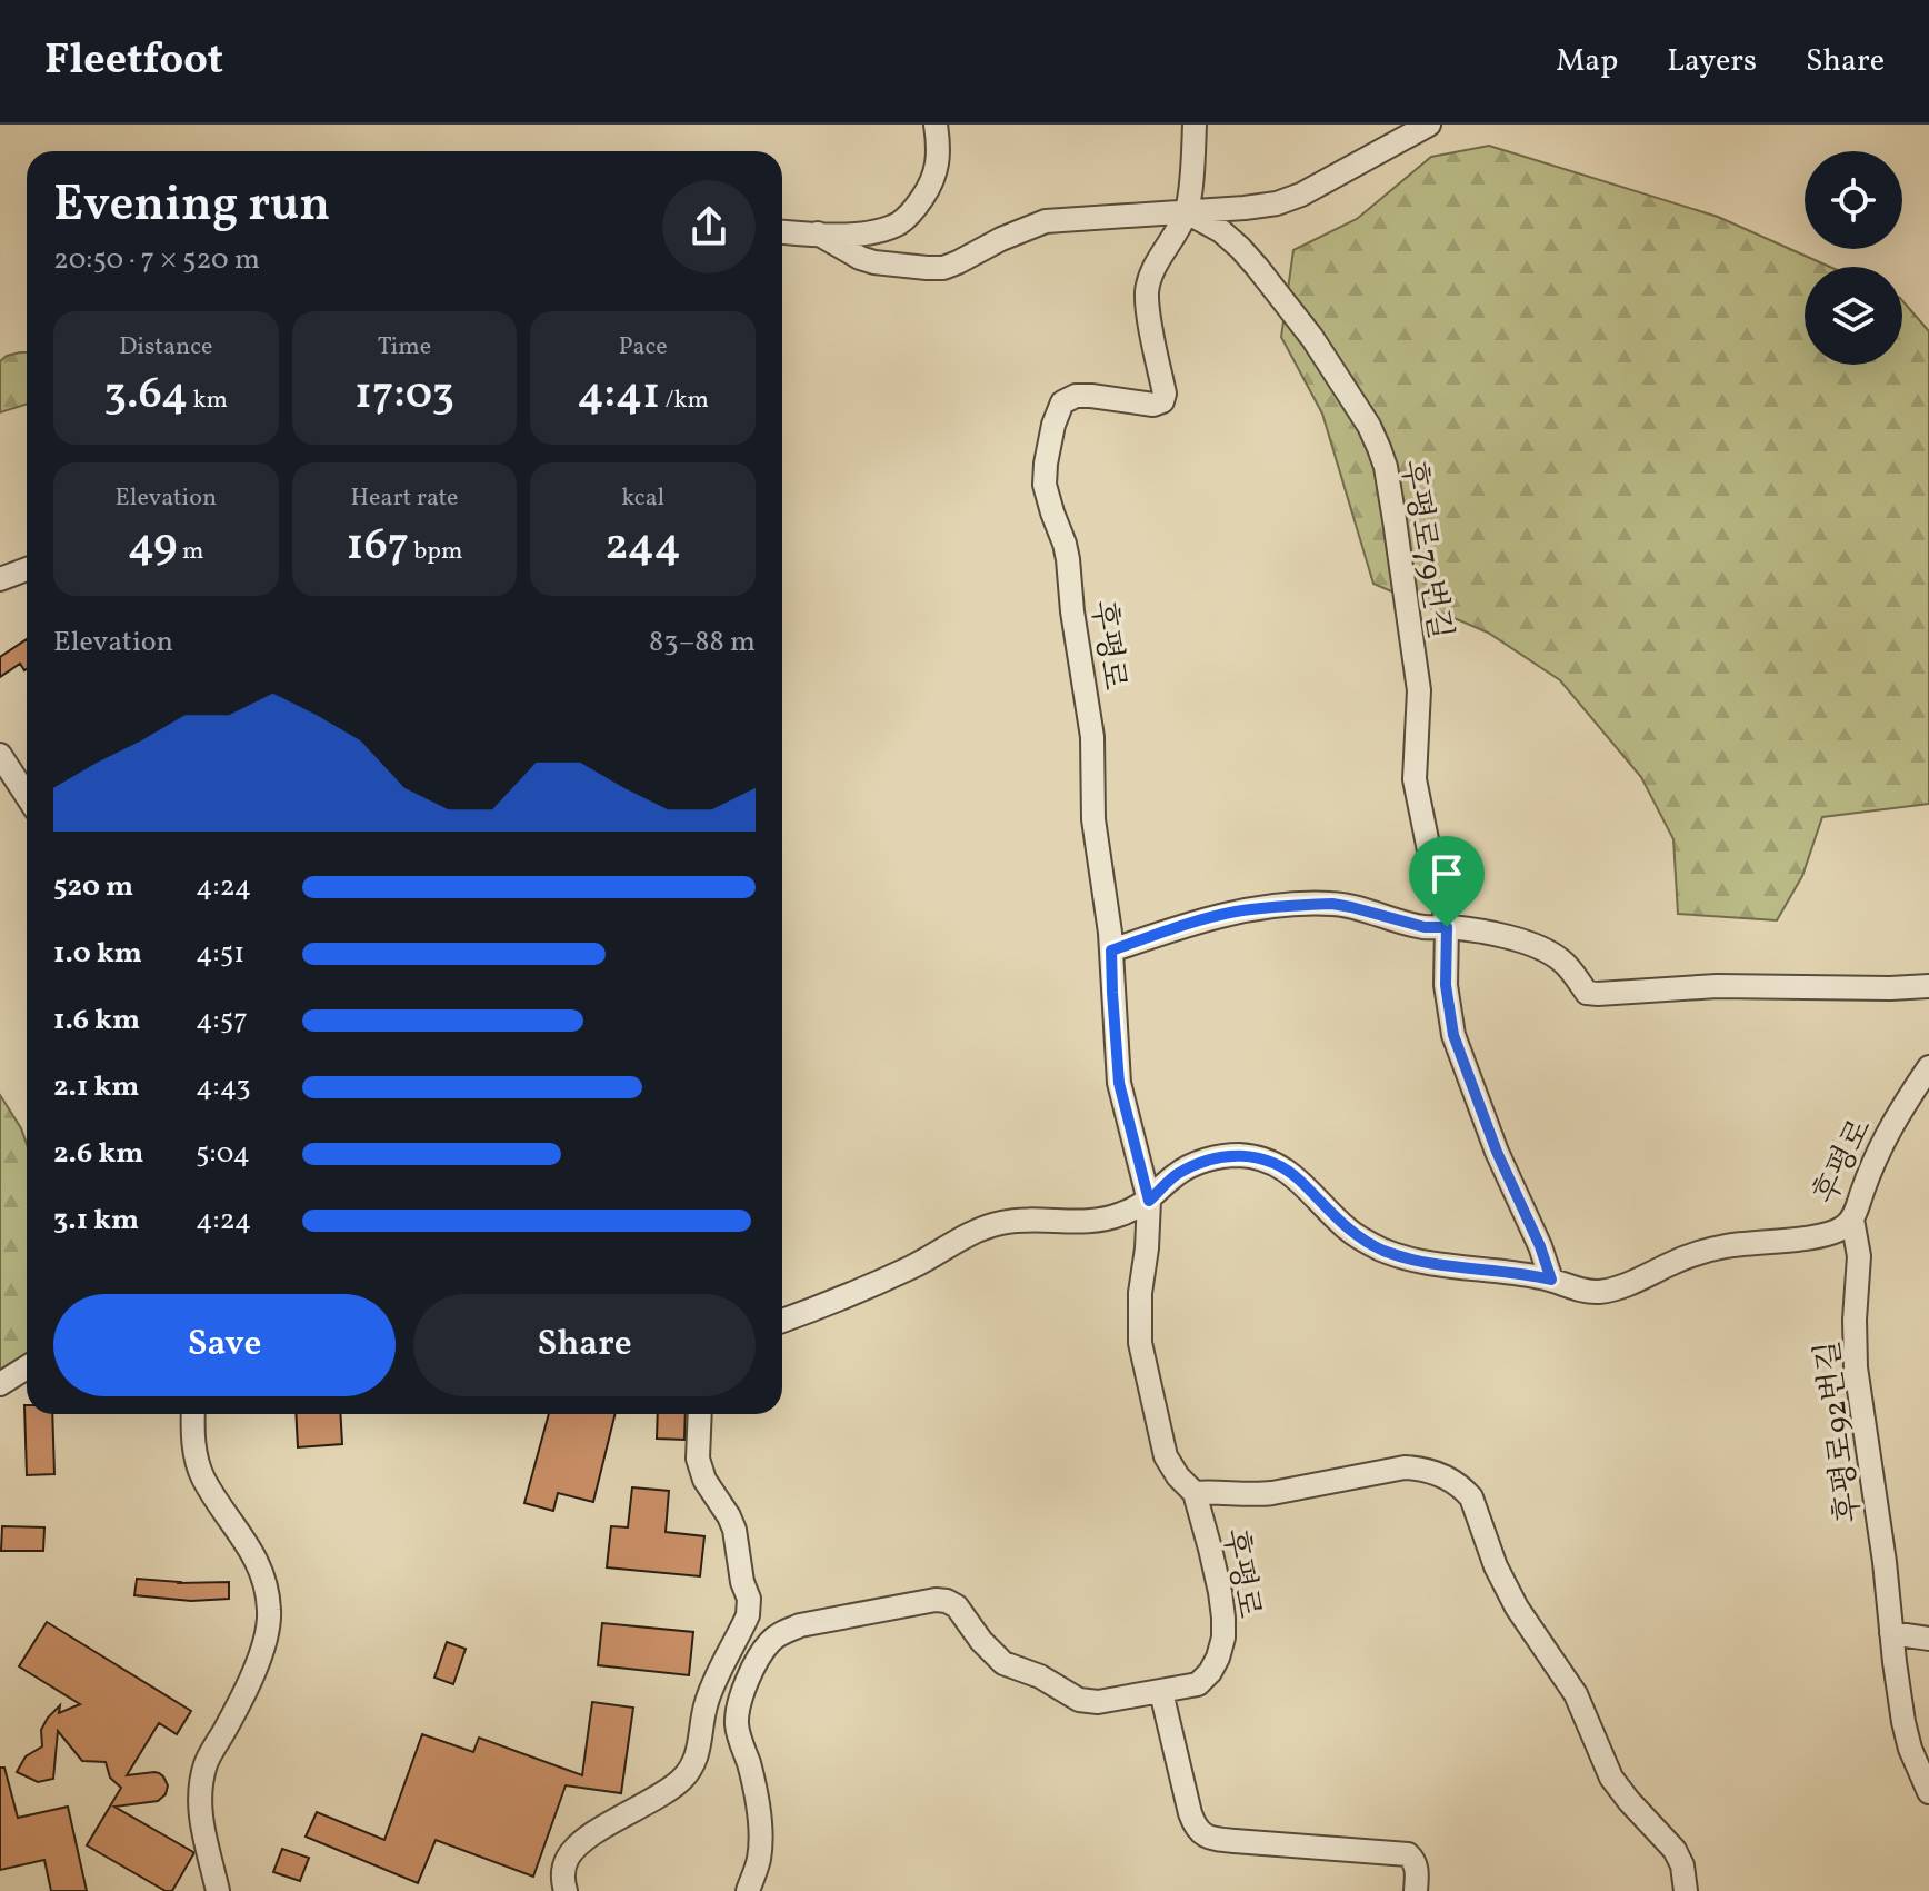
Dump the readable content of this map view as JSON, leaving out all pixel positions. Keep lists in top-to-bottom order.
{
  "streets": {
    "street": ["후평로79번길", "후평로", "후평로92번길"]
  },
  "crossings": [
    ["후평로79번길", "후평로"],
    ["후평로", "후평로92번길"]
  ],
  "page": {
    "header": "Fleetfoot",
    "nav": ["Map", "Layers", "Share"],
    "heading": ["Evening run", "20:50 · 7 × 520 m"],
    "stats": [
      ["Distance", "3.64 km"],
      ["Time", "17:03"],
      ["Pace", "4:41 /km"],
      ["Elevation", "49 m"],
      ["Heart rate", "167 bpm"],
      ["kcal", "244"]
    ],
    "chart": ["Elevation", "83–88 m"],
    "list": [
      {
        "name": "520 m",
        "note": "4:24"
      },
      {
        "name": "1.0 km",
        "note": "4:51"
      },
      {
        "name": "1.6 km",
        "note": "4:57"
      },
      {
        "name": "2.1 km",
        "note": "4:43"
      },
      {
        "name": "2.6 km",
        "note": "5:04"
      },
      {
        "name": "3.1 km",
        "note": "4:24"
      }
    ],
    "buttons": ["Save", "Share"]
  }
}
